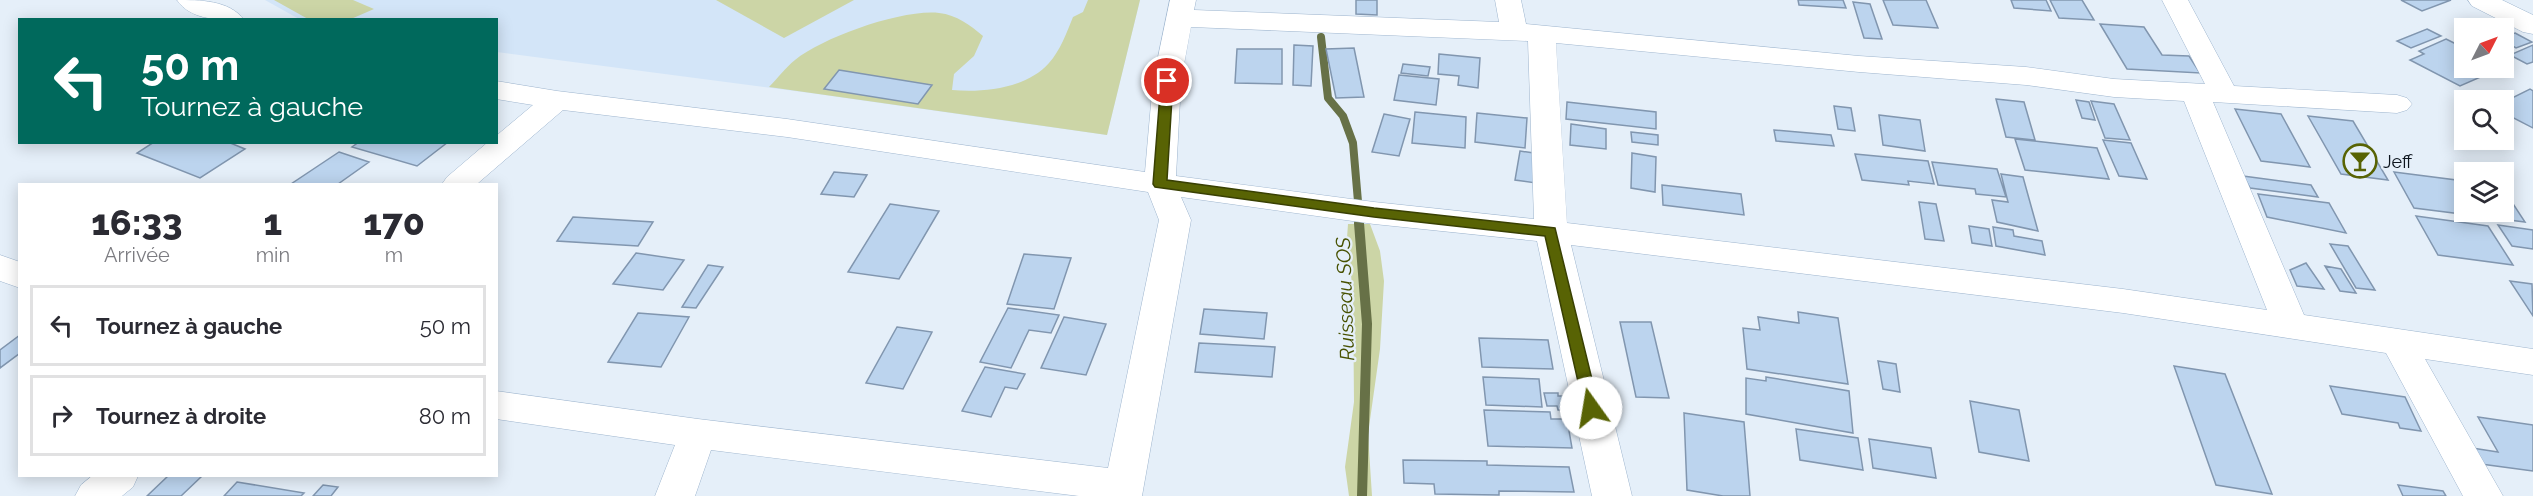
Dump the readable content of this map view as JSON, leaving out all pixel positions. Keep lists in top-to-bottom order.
{
  "water": ["Ruisseau SOS"],
  "places": {
    "bar": ["Jeff"]
  },
  "north": "top right",
  "page": {
    "turn": ["50 m", "Tournez à gauche"],
    "eta": [
      "16:33",
      "Arrivée",
      "1",
      "min",
      "170",
      "m"
    ],
    "list": [
      {
        "name": "Tournez à gauche",
        "value": "50 m"
      },
      {
        "name": "Tournez à droite",
        "value": "80 m"
      }
    ]
  }
}
